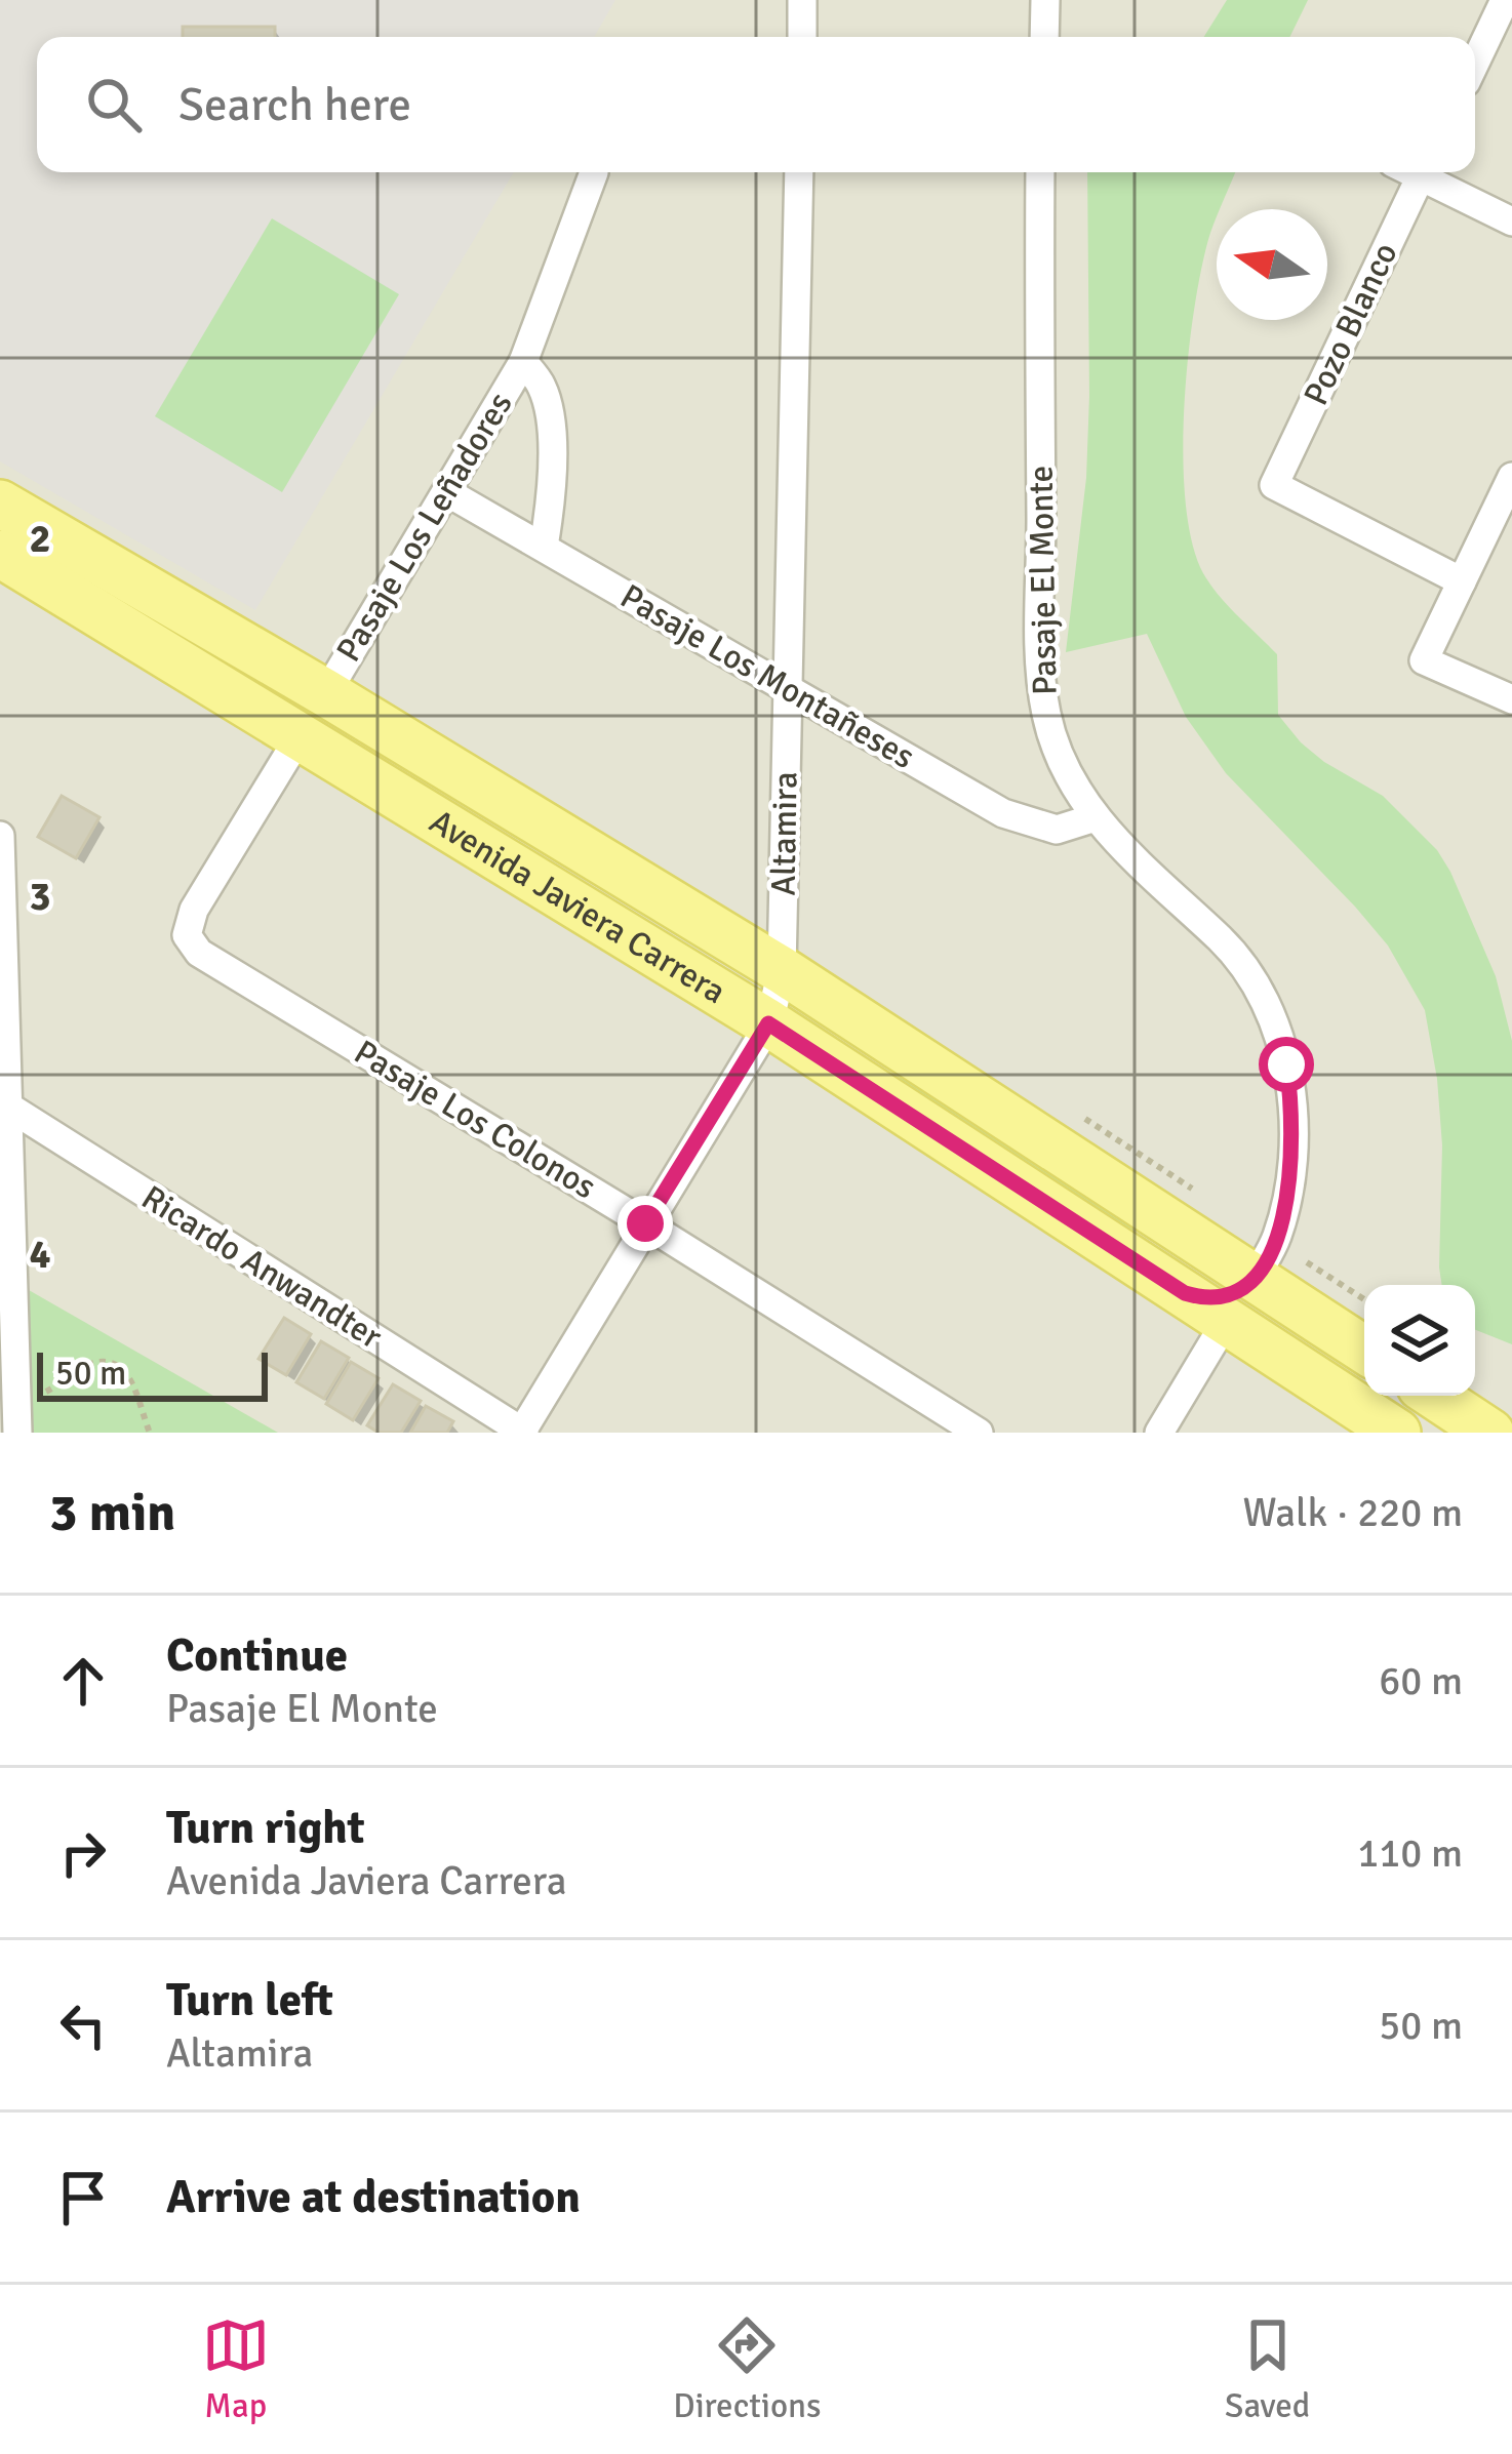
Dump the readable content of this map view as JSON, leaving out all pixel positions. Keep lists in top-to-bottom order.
{
  "streets": {
    "main road": ["Avenida Javiera Carrera"],
    "street": [
      "Pozo Blanco",
      "Pasaje Los Leñadores",
      "Pasaje El Monte",
      "Pasaje Los Montañeses",
      "Altamira",
      "Pasaje Los Colonos",
      "Ricardo Anwandter"
    ]
  },
  "crossings": [
    ["Pasaje Los Leñadores", "Pasaje Los Montañeses"],
    ["Pasaje Los Leñadores", "Avenida Javiera Carrera"],
    ["Pasaje El Monte", "Pasaje Los Montañeses"],
    ["Pasaje El Monte", "Avenida Javiera Carrera"],
    ["Pasaje Los Montañeses", "Altamira"],
    ["Altamira", "Avenida Javiera Carrera"],
    ["Altamira", "Pasaje Los Colonos"],
    ["Altamira", "Ricardo Anwandter"],
    ["Avenida Javiera Carrera", "Pasaje Los Colonos"]
  ],
  "scale_bar": "50 m",
  "north": "left",
  "page": {
    "search": "Search here",
    "scale": "50 m",
    "heading": ["3 min", "Walk · 220 m"],
    "list": [
      ["Continue", "Pasaje El Monte", "60 m"],
      ["Turn right", "Avenida Javiera Carrera", "110 m"],
      ["Turn left", "Altamira", "50 m"],
      "Arrive at destination"
    ],
    "nav": ["Map", "Directions", "Saved"]
  },
  "grid": {
    "rows": ["2", "3", "4"]
  }
}
